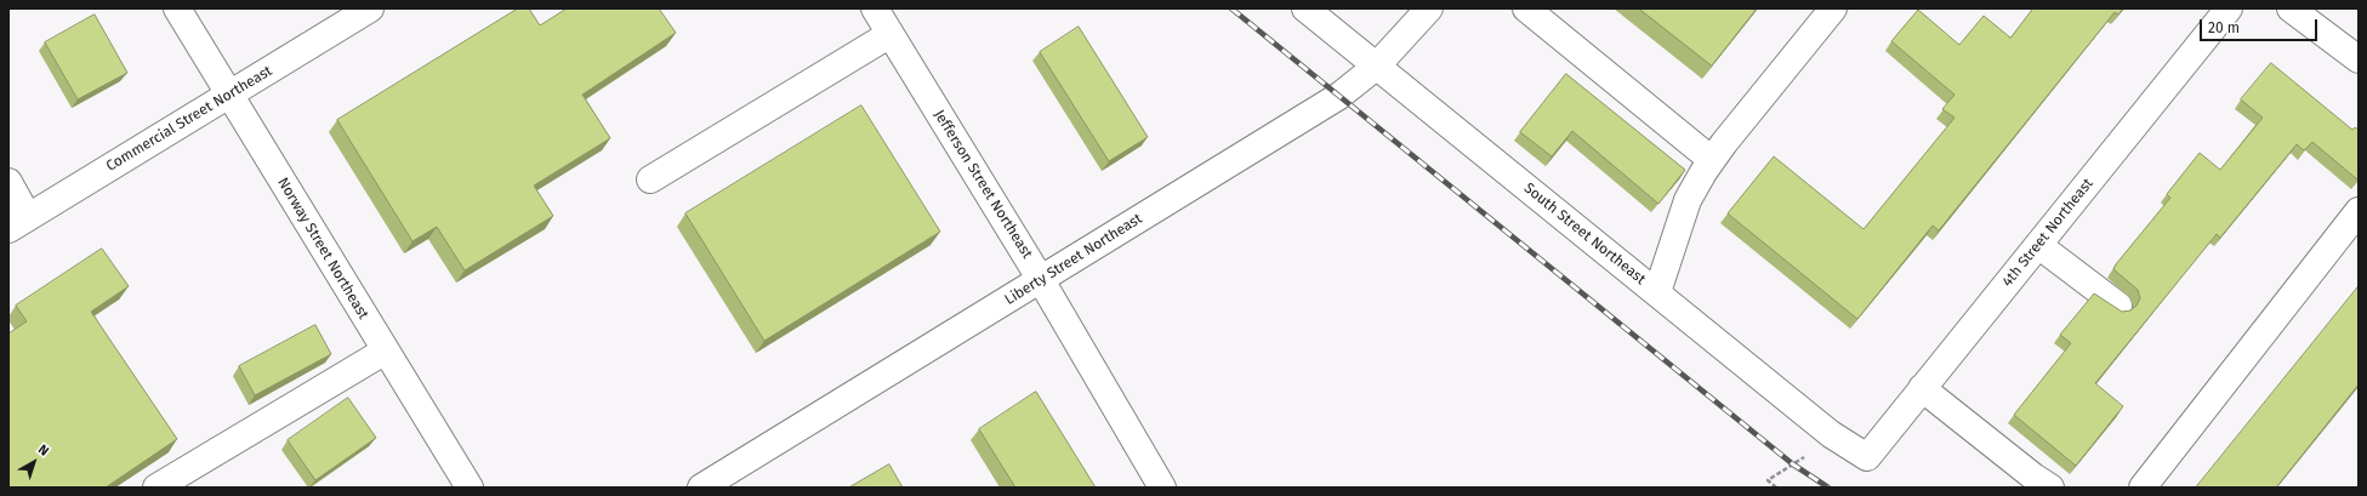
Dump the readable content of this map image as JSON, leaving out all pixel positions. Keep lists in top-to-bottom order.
{
  "streets": {
    "main road": [
      "Commercial Street Northeast",
      "Jefferson Street Northeast",
      "4th Street Northeast",
      "South Street Northeast",
      "Norway Street Northeast",
      "Liberty Street Northeast"
    ]
  },
  "crossings": [
    ["Commercial Street Northeast", "Norway Street Northeast"],
    ["Jefferson Street Northeast", "Liberty Street Northeast"],
    ["4th Street Northeast", "South Street Northeast"],
    ["South Street Northeast", "Liberty Street Northeast"]
  ],
  "scale_bar": "20 m",
  "north": "top right"
}
